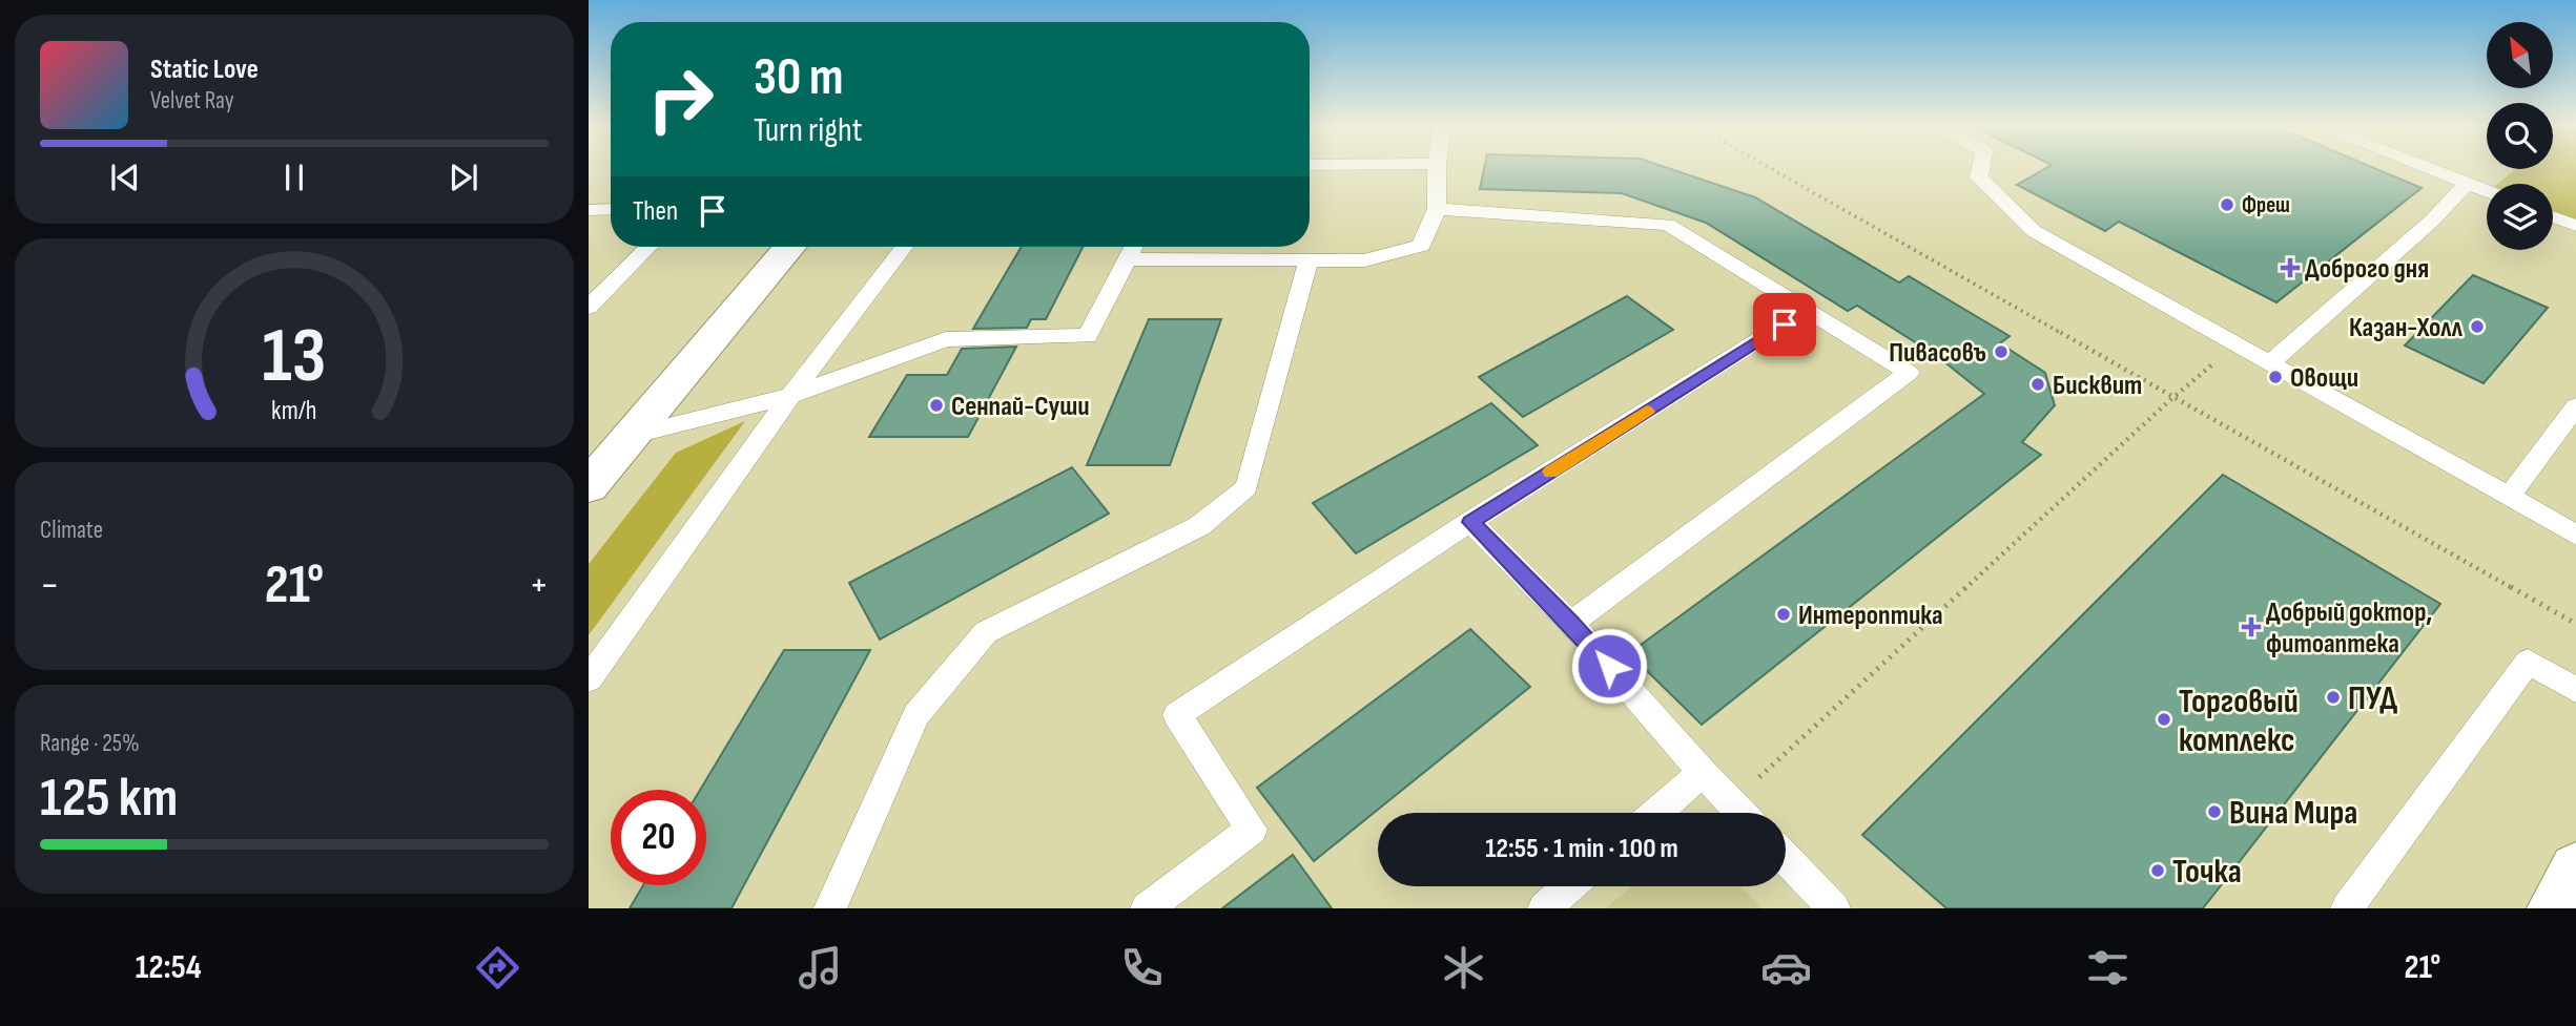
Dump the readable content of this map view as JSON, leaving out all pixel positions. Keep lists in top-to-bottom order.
{
  "places": {
    "other": [
      "Фреш",
      "Казан-Холл",
      "Пивасовъ",
      "Овощи",
      "Бисквит",
      "Сенпай-Суши",
      "Интероптика",
      "ПУД",
      "Торговый комплекс",
      "Вина Мира",
      "Точка"
    ],
    "health": ["Доброго дня", "Добрый доктор, фитоаптека"]
  },
  "north": "top left",
  "page": {
    "turn": ["30 m", "Turn right"],
    "song": ["Static Love", "Velvet Ray"],
    "then": "Then",
    "tile": [
      "Climate",
      ["Range · 25%", "125 km"]
    ],
    "heat": ["−", "21°", "+"],
    "limit": "20",
    "trip": "12:55 · 1 min · 100 m",
    "tabs": ["12:54", "21°"],
    "gauge": ["13", "km/h"]
  }
}
